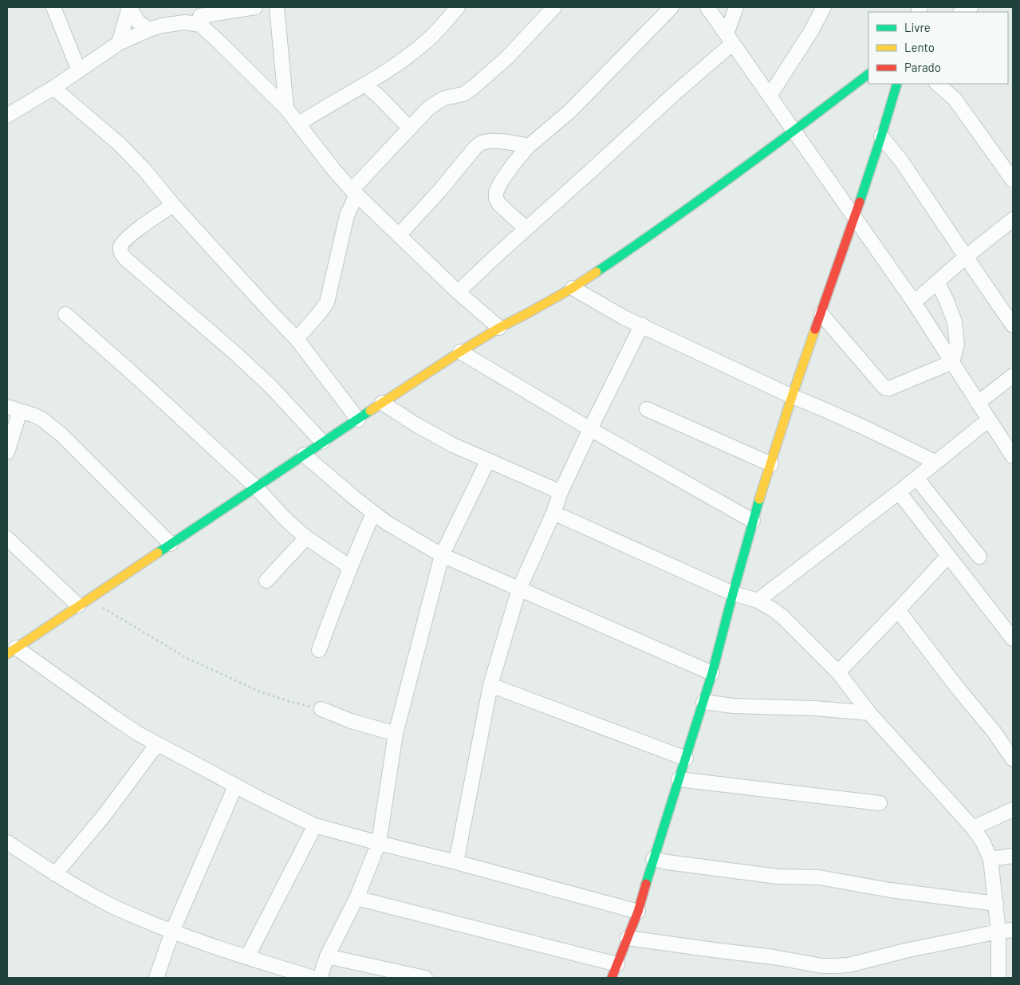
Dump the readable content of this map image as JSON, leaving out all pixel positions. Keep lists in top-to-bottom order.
{
  "legend": ["Livre", "Lento", "Parado"]
}
